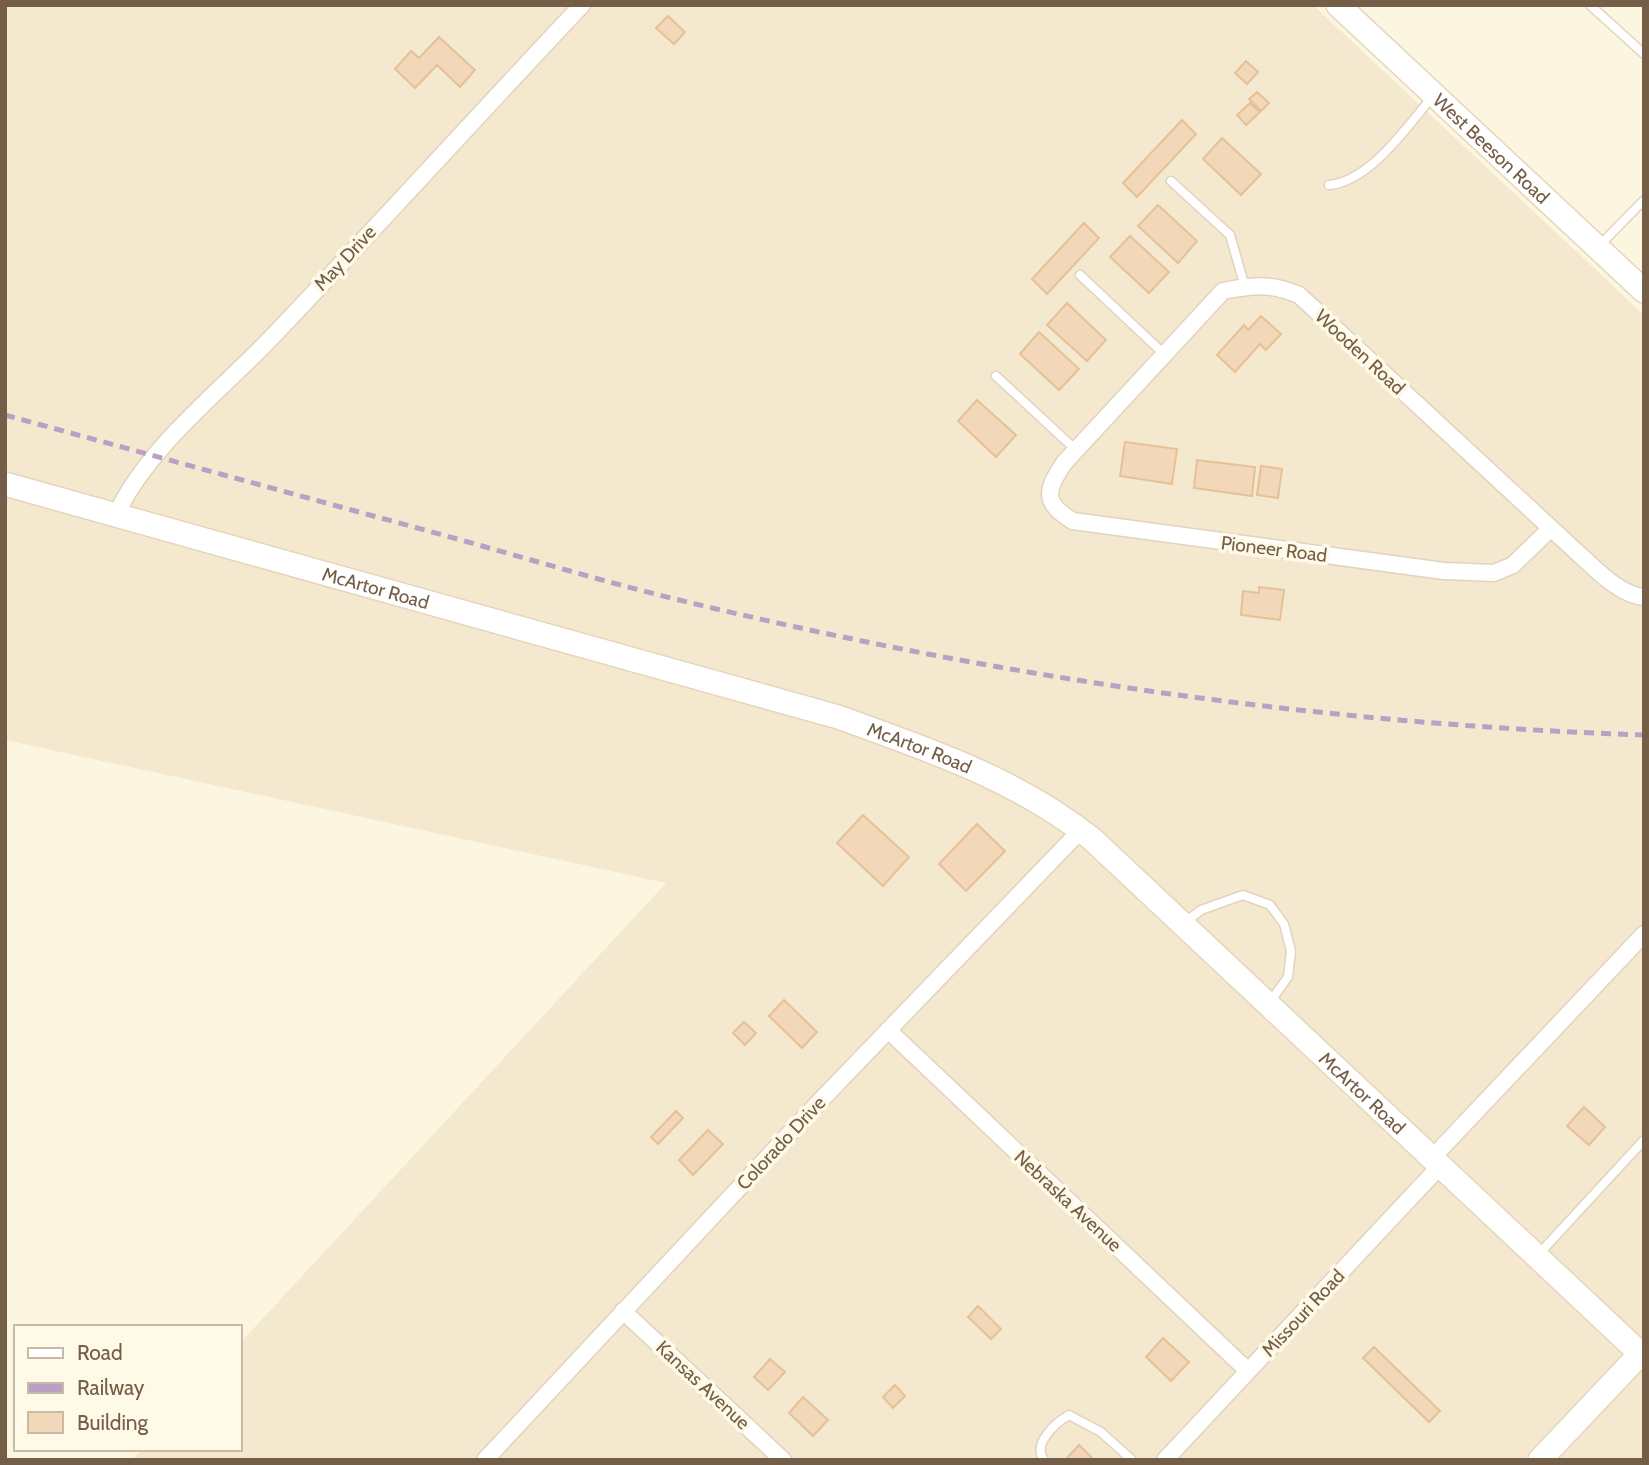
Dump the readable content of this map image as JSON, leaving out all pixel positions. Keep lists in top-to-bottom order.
{
  "streets": {
    "main road": ["West Beeson Road", "McArtor Road"],
    "street": [
      "May Drive",
      "Wooden Road",
      "Pioneer Road",
      "Colorado Drive",
      "Nebraska Avenue",
      "Missouri Road",
      "Kansas Avenue"
    ]
  },
  "crossings": [
    ["May Drive", "McArtor Road"],
    ["Wooden Road", "Pioneer Road"],
    ["McArtor Road", "Colorado Drive"],
    ["McArtor Road", "Missouri Road"],
    ["Colorado Drive", "Nebraska Avenue"],
    ["Colorado Drive", "Kansas Avenue"],
    ["Nebraska Avenue", "Missouri Road"]
  ],
  "legend": ["Road", "Railway", "Building"]
}
